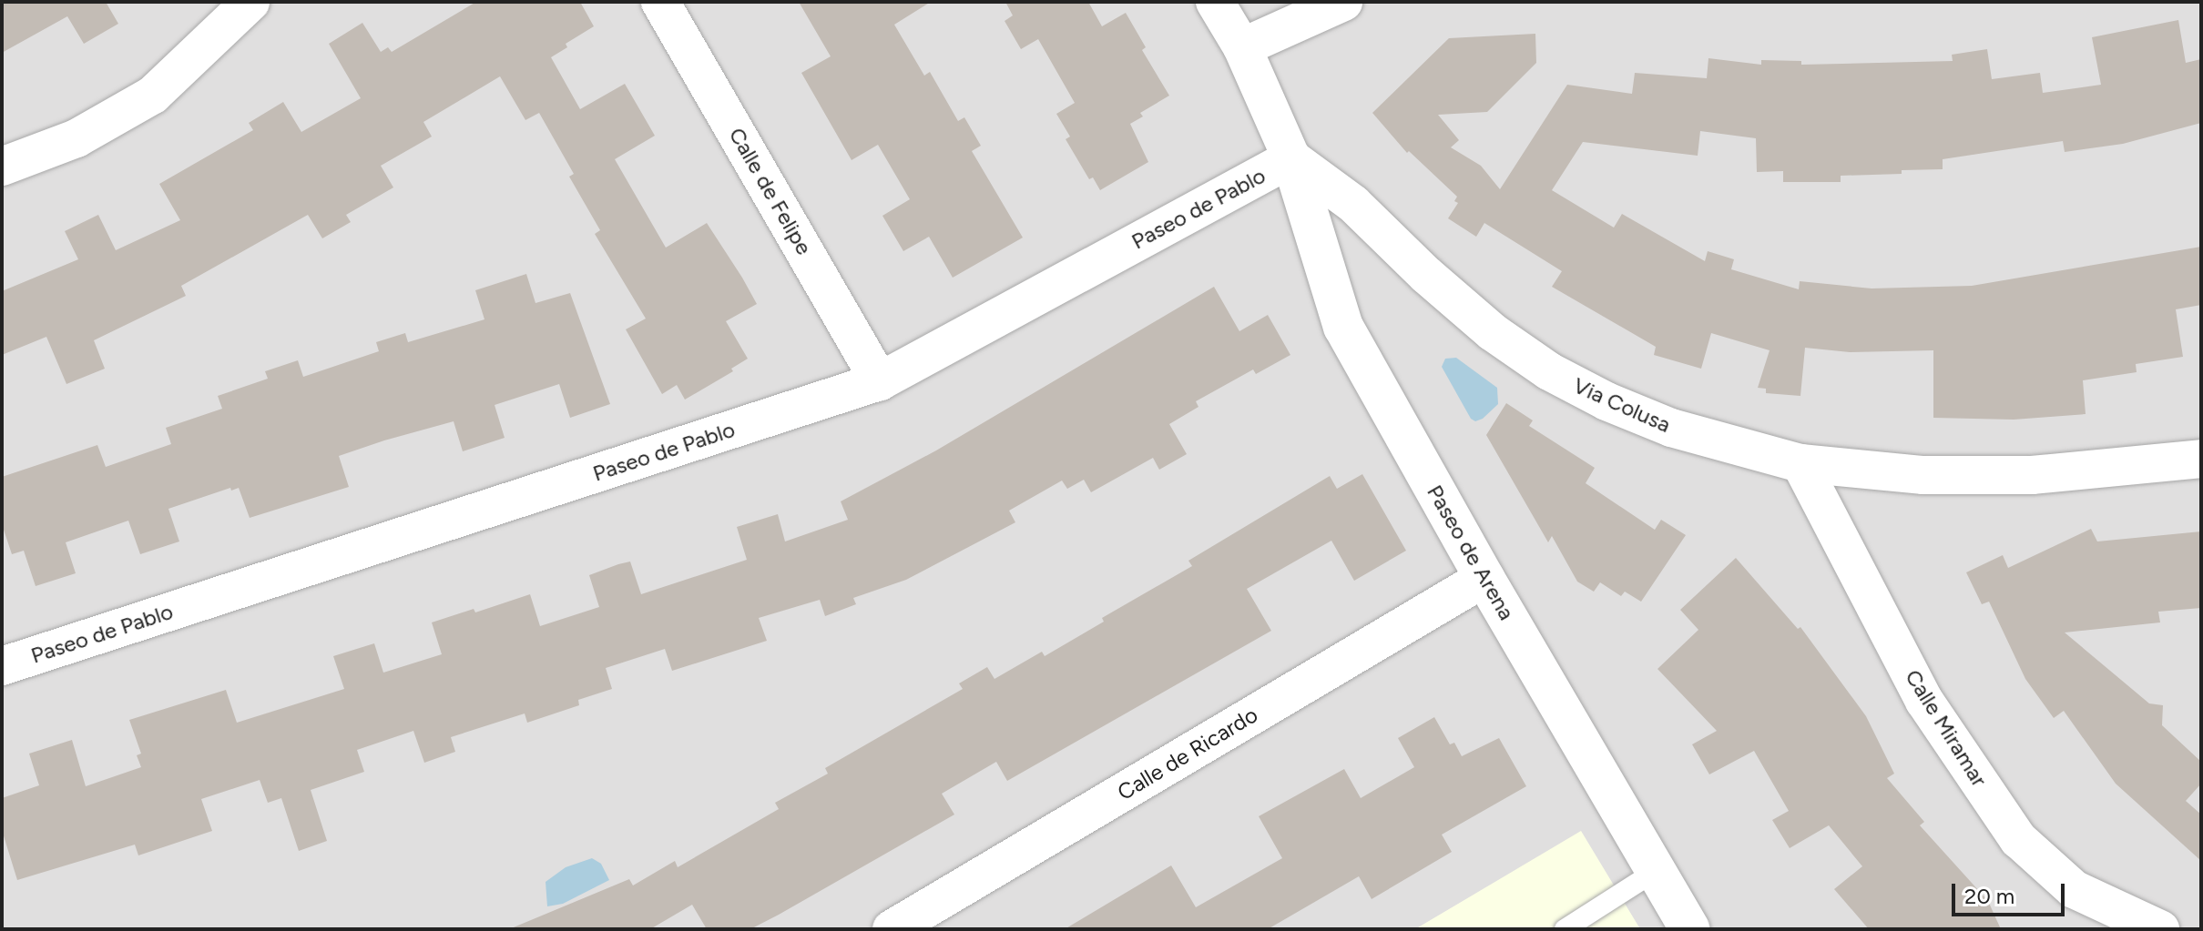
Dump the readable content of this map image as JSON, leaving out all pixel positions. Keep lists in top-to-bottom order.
{
  "streets": {
    "street": [
      "Calle de Felipe",
      "Paseo de Pablo",
      "Via Colusa",
      "Paseo de Arena",
      "Calle Miramar",
      "Calle de Ricardo"
    ]
  },
  "crossings": [
    ["Calle de Felipe", "Paseo de Pablo"],
    ["Paseo de Pablo", "Via Colusa"],
    ["Paseo de Pablo", "Paseo de Arena"],
    ["Via Colusa", "Paseo de Arena"],
    ["Via Colusa", "Calle Miramar"],
    ["Paseo de Arena", "Calle de Ricardo"]
  ],
  "scale_bar": "20 m"
}
